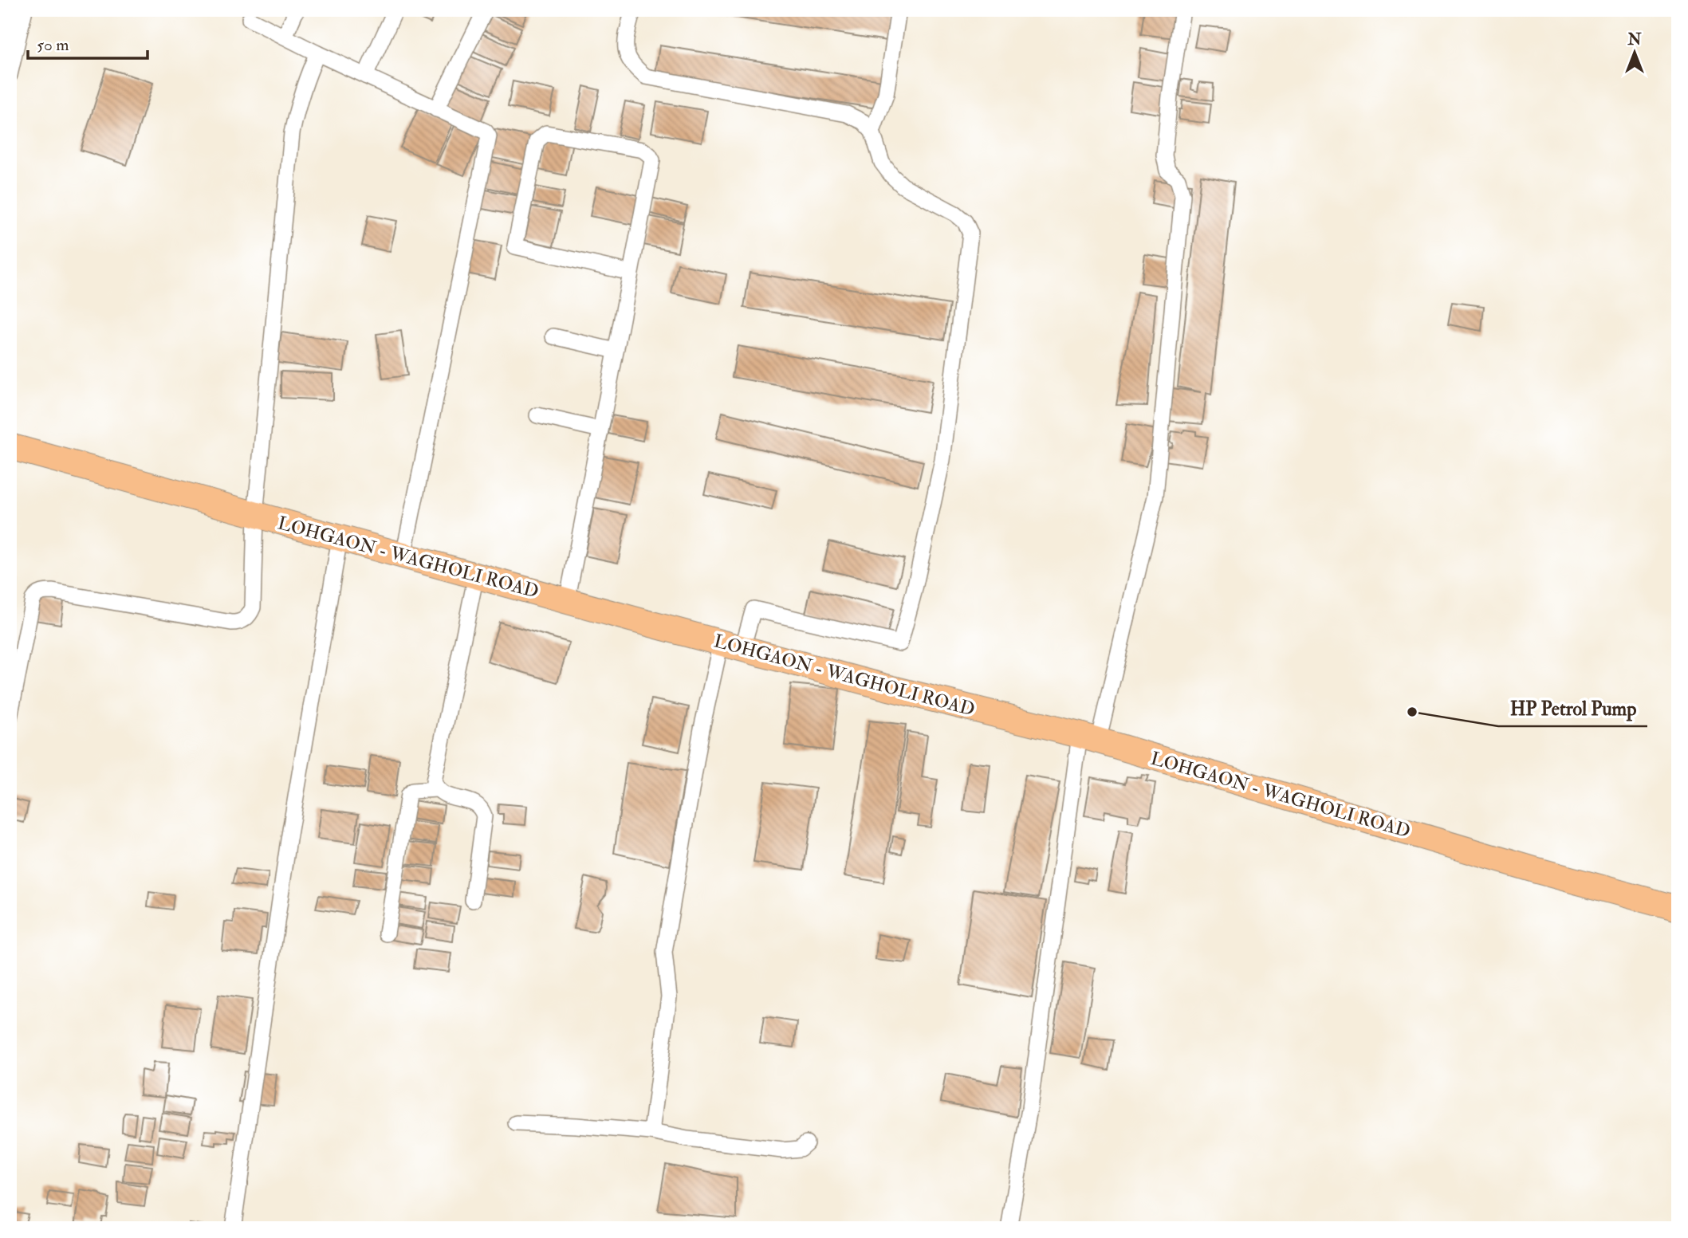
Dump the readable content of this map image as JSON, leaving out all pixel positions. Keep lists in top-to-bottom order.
{
  "streets": {
    "main road": ["LOHGAON - WAGHOLI ROAD"]
  },
  "places": ["HP Petrol Pump"],
  "scale_bar": "50 m",
  "north": "top"
}
